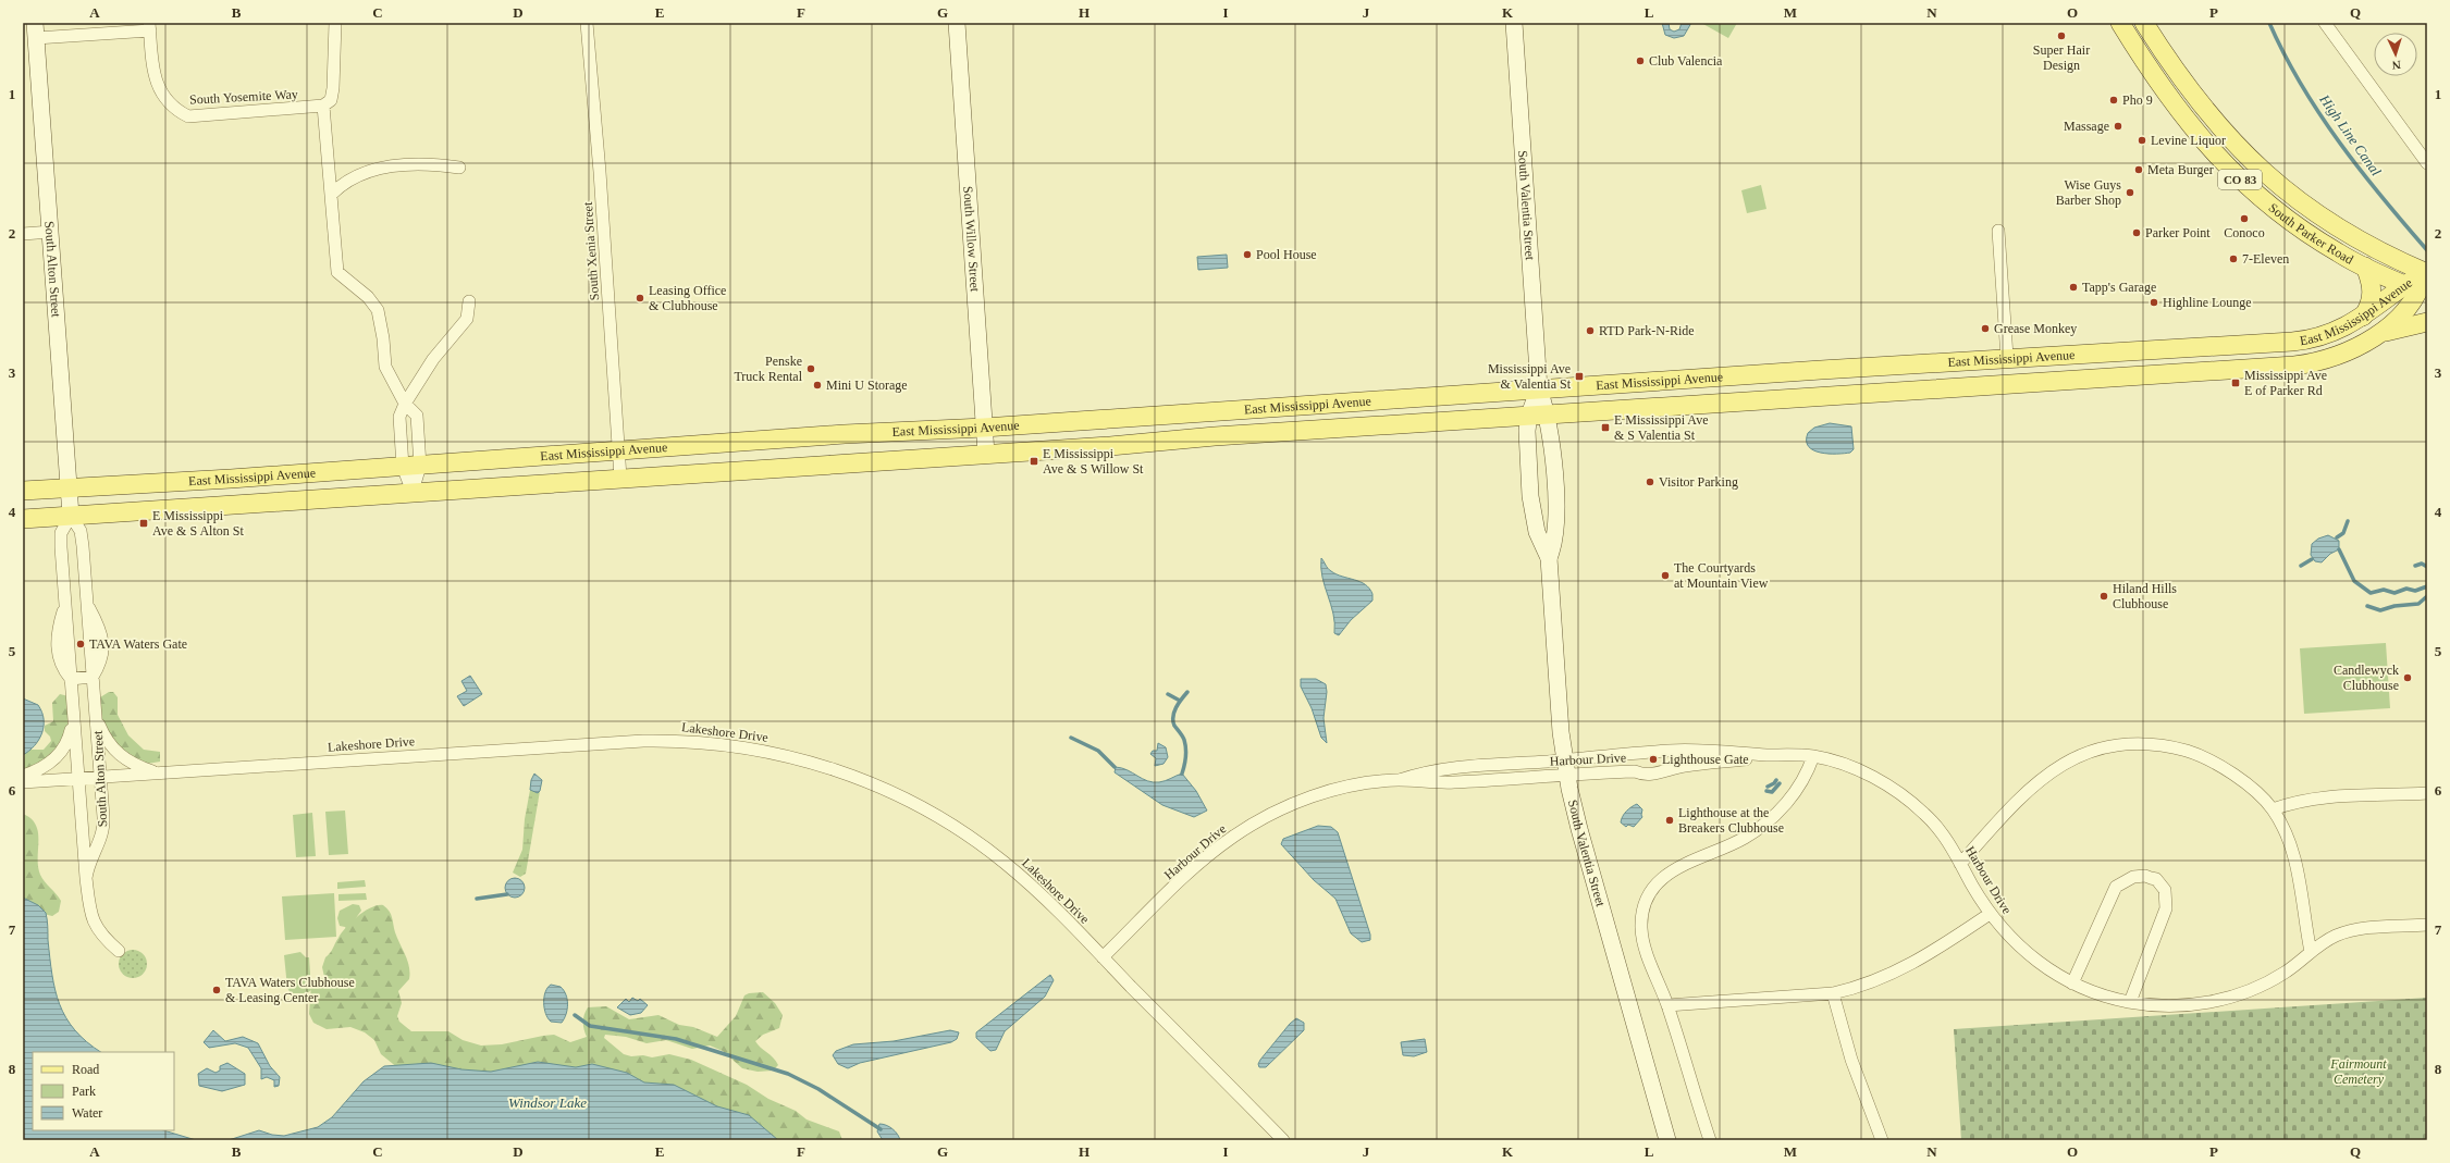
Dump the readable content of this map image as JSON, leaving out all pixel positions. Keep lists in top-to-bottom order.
{
  "streets": {
    "main road": ["CO 83", "South Parker Road", "East Mississippi Avenue"],
    "street": [
      "South Yosemite Way",
      "South Valentia Street",
      "South Willow Street",
      "South Xenia Street",
      "South Alton Street",
      "Lakeshore Drive",
      "Harbour Drive"
    ]
  },
  "crossings": [
    ["South Yosemite Way", "South Alton Street"],
    ["South Valentia Street", "East Mississippi Avenue"],
    ["South Valentia Street", "Harbour Drive"],
    ["South Parker Road", "East Mississippi Avenue"],
    ["South Willow Street", "East Mississippi Avenue"],
    ["South Xenia Street", "East Mississippi Avenue"],
    ["South Alton Street", "East Mississippi Avenue"],
    ["South Alton Street", "Lakeshore Drive"],
    ["Lakeshore Drive", "Harbour Drive"]
  ],
  "water": ["High Line Canal", "Windsor Lake"],
  "parks": ["Fairmount Cemetery"],
  "places": {
    "other": [
      "Super Hair Design",
      "Club Valencia",
      "Pho 9",
      "Massage",
      "Levine Liquor",
      "Meta Burger",
      "Wise Guys Barber Shop",
      "Conoco",
      "Parker Point",
      "Pool House",
      "7-Eleven",
      "Tapp's Garage",
      "Leasing Office & Clubhouse",
      "Highline Lounge",
      "Grease Monkey",
      "RTD Park-N-Ride",
      "Penske Truck Rental",
      "Mini U Storage",
      "Visitor Parking",
      "The Courtyards at Mountain View",
      "Hiland Hills Clubhouse",
      "TAVA Waters Gate",
      "Candlewyck Clubhouse",
      "Lighthouse Gate",
      "Lighthouse at the Breakers Clubhouse",
      "TAVA Waters Clubhouse & Leasing Center"
    ],
    "transit": [
      "Mississippi Ave & Valentia St",
      "Mississippi Ave E of Parker Rd",
      "E Mississippi Ave & S Valentia St",
      "E Mississippi Ave & S Willow St",
      "E Mississippi Ave & S Alton St"
    ]
  },
  "legend": ["Road", "Park", "Water"],
  "north": "bottom",
  "grid": {
    "columns": [
      "A",
      "B",
      "C",
      "D",
      "E",
      "F",
      "G",
      "H",
      "I",
      "J",
      "K",
      "L",
      "M",
      "N",
      "O",
      "P",
      "Q"
    ],
    "rows": [
      "1",
      "2",
      "3",
      "4",
      "5",
      "6",
      "7",
      "8"
    ]
  }
}
